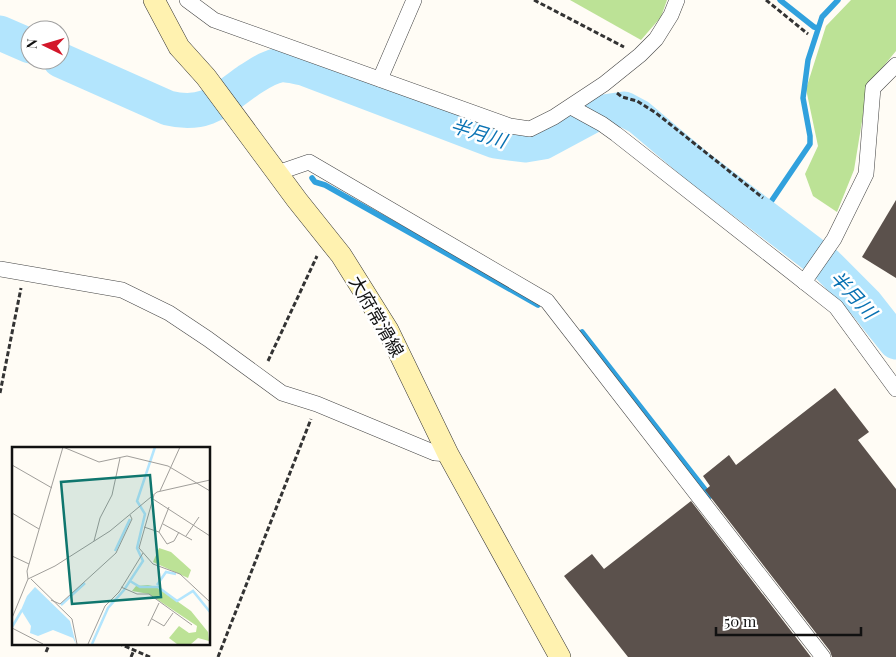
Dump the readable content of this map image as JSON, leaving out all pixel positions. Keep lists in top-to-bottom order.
{
  "streets": {
    "main road": ["大府常滑線"]
  },
  "water": ["半月川"],
  "scale_bar": "50 m",
  "north": "left"
}
